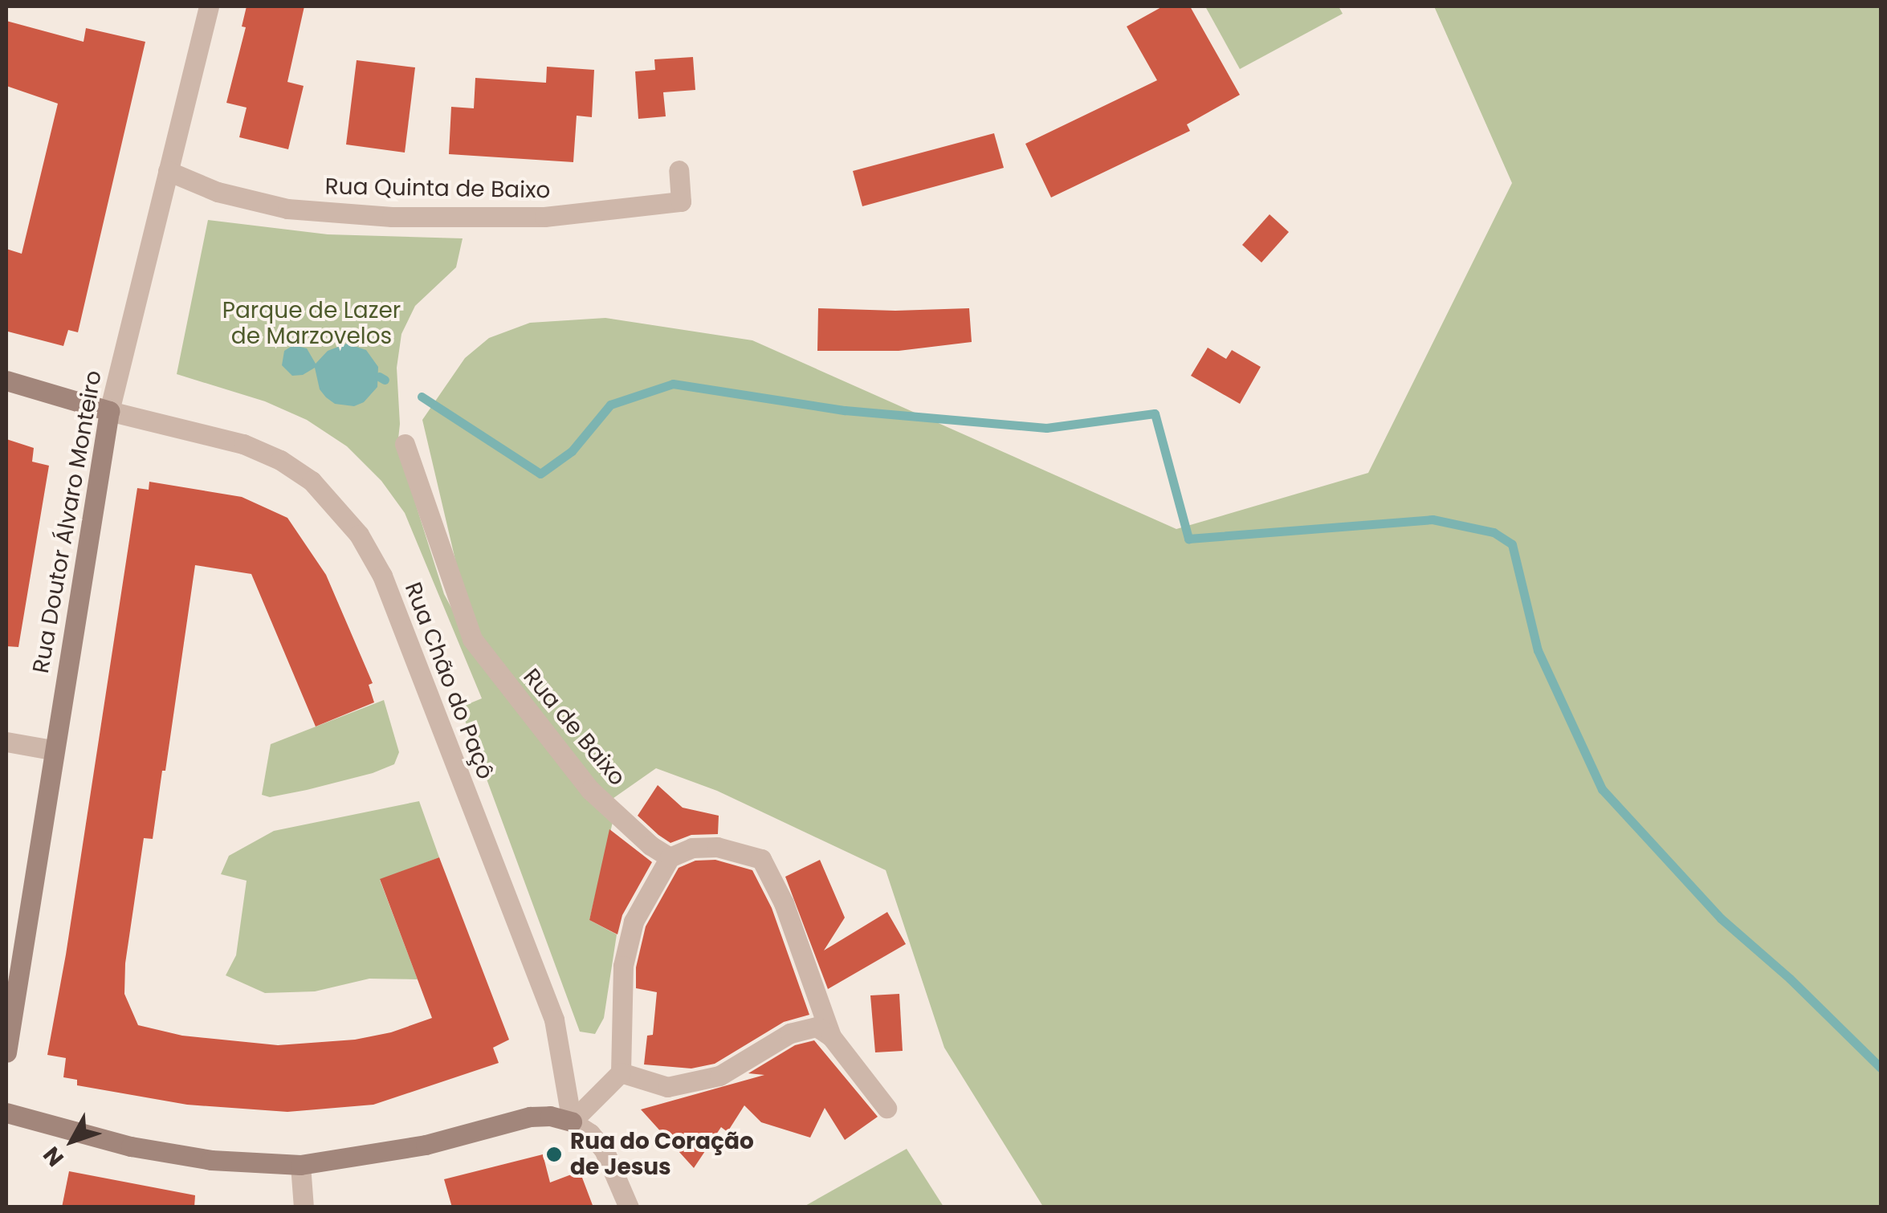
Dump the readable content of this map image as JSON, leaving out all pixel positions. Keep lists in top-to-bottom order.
{
  "streets": {
    "street": [
      "Rua Quinta de Baixo",
      "Rua Doutor Álvaro Monteiro",
      "Rua Chão do Paçô",
      "Rua de Baixo"
    ]
  },
  "crossings": [
    ["Rua Quinta de Baixo", "Rua Doutor Álvaro Monteiro"],
    ["Rua Doutor Álvaro Monteiro", "Rua Chão do Paçô"]
  ],
  "parks": ["Parque de Lazer de Marzovelos"],
  "places": ["Rua do Coração de Jesus"],
  "north": "bottom left"
}
